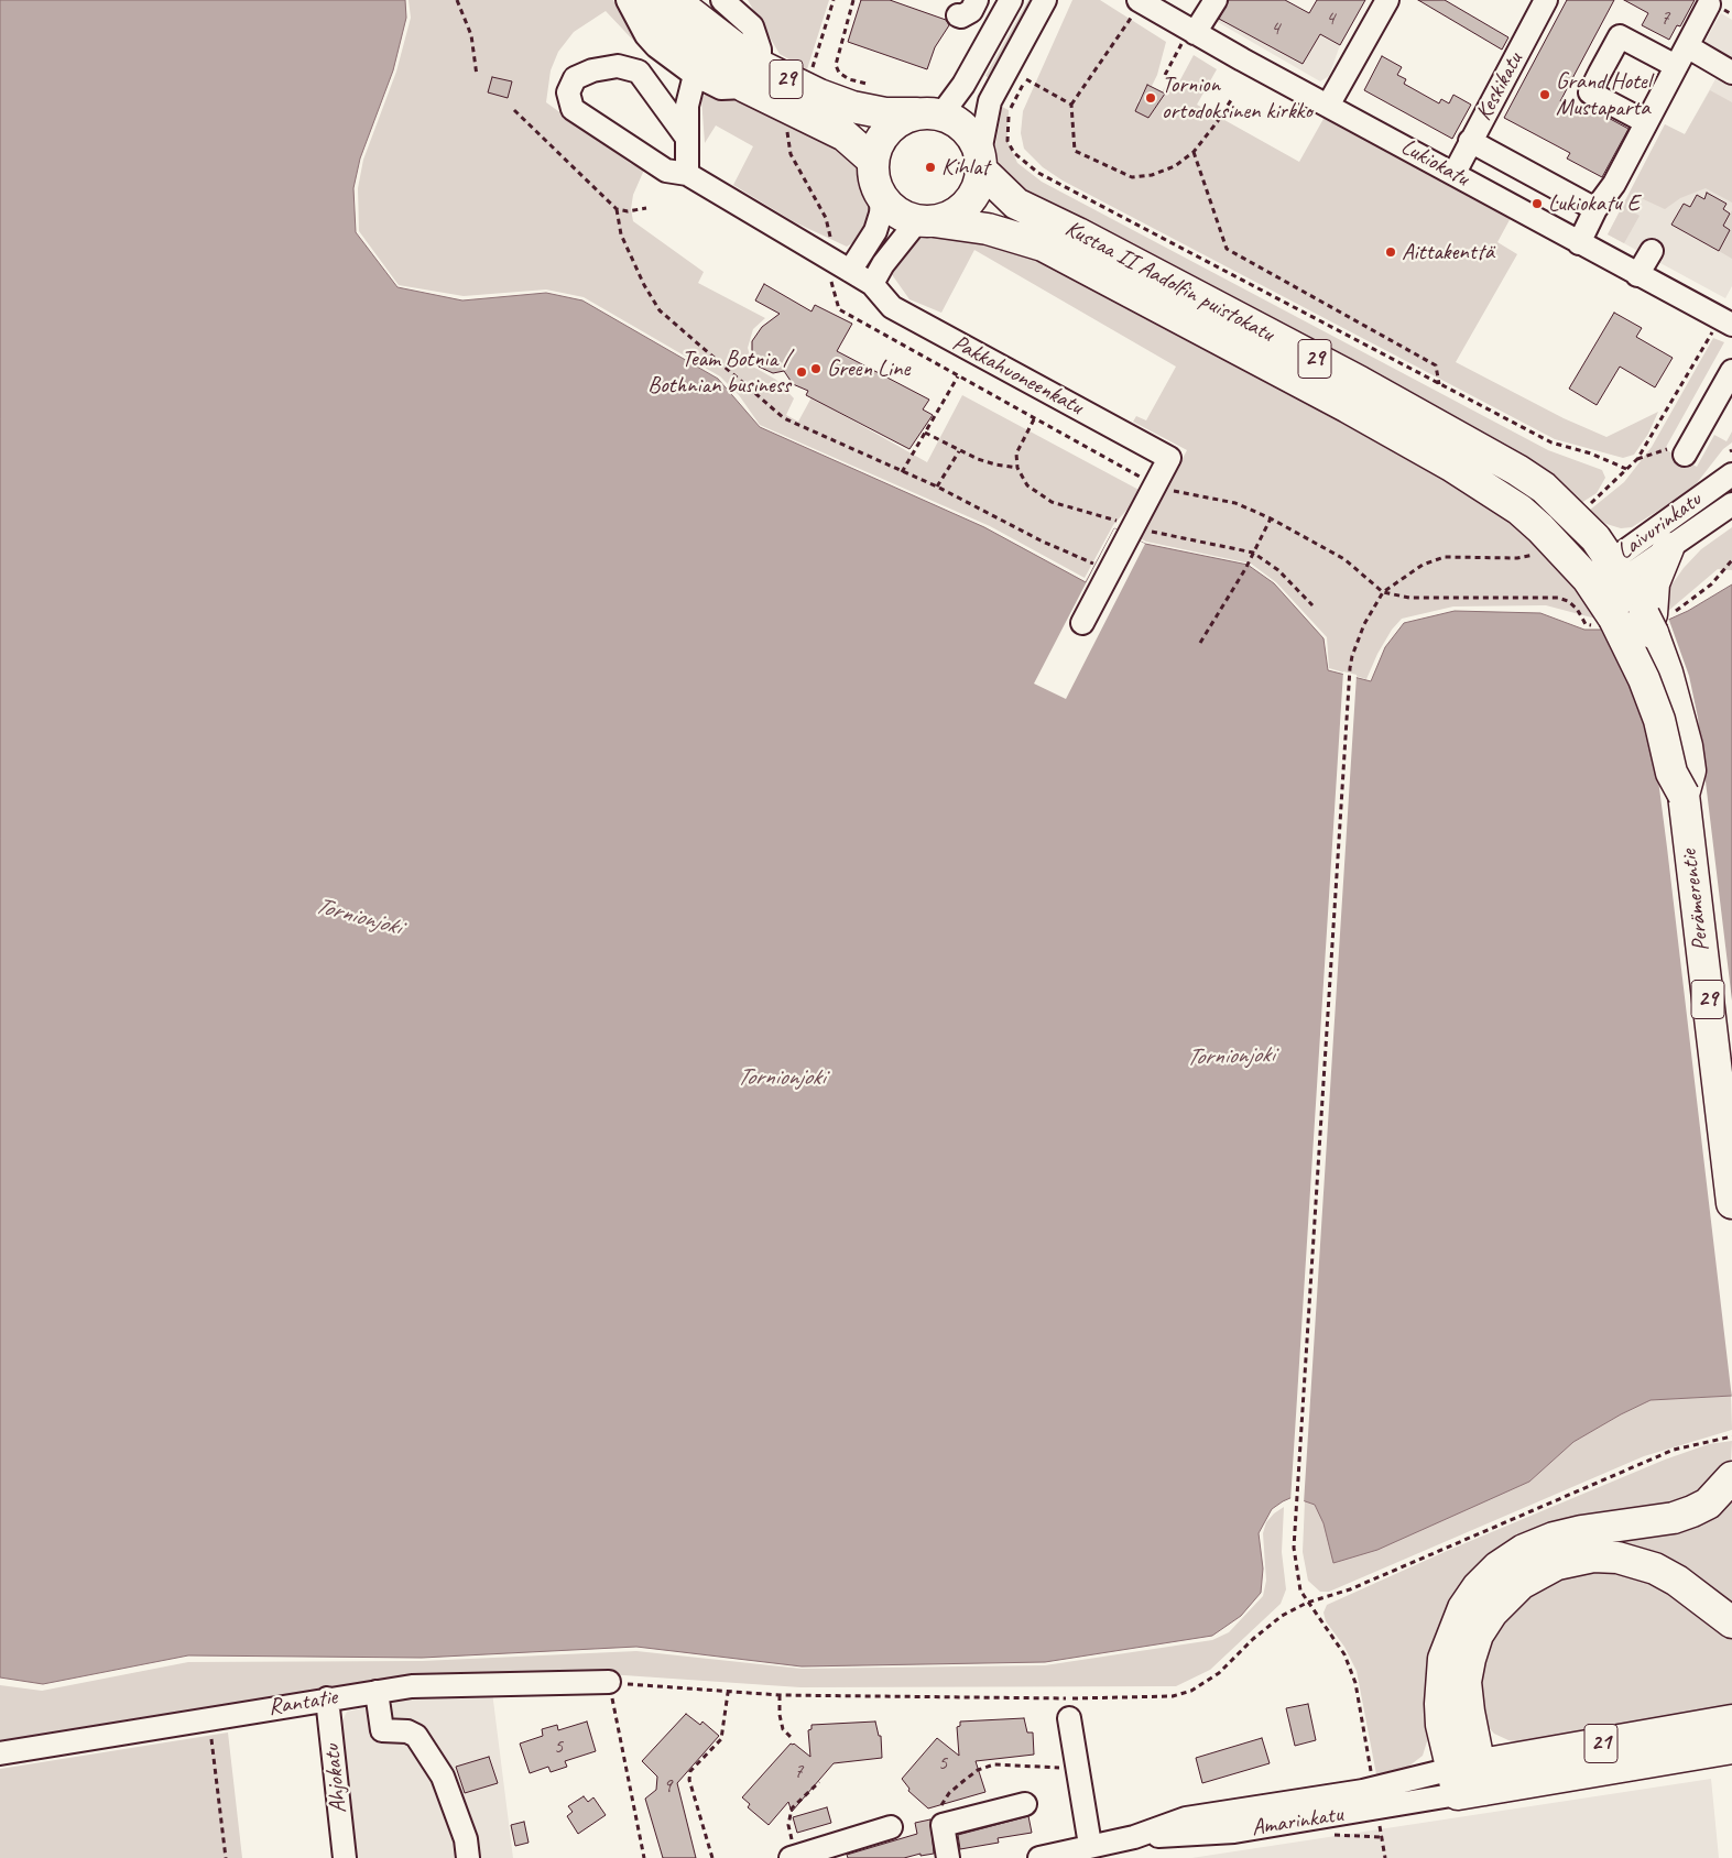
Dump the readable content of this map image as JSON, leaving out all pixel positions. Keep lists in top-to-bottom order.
{
  "streets": {
    "highway": [
      "29",
      "Kustaa II Aadolfin puistokatu",
      "Perämerentie",
      "21"
    ],
    "street": [
      "Keskikatu",
      "Lukiokatu",
      "Pakkahuoneenkatu",
      "Laivurinkatu",
      "Rantatie",
      "Ahjokatu",
      "Amarinkatu"
    ]
  },
  "crossings": [
    ["29", "Kustaa II Aadolfin puistokatu"],
    ["Keskikatu", "Lukiokatu"],
    ["Kustaa II Aadolfin puistokatu", "Laivurinkatu"],
    ["Kustaa II Aadolfin puistokatu", "Perämerentie"],
    ["Laivurinkatu", "Perämerentie"],
    ["Rantatie", "Ahjokatu"],
    ["21", "Amarinkatu"]
  ],
  "water": ["Tornionjoki"],
  "places": [
    "Grand Hotel Mustaparta",
    "Tornion ortodoksinen kirkko",
    "Kihlat",
    "Lukiokatu E",
    "Aittakenttä",
    "Green Line",
    "Team Botnia / Bothnian business"
  ],
  "house_numbers": [
    "4",
    "7",
    "4",
    "5",
    "5",
    "7",
    "9"
  ]
}
